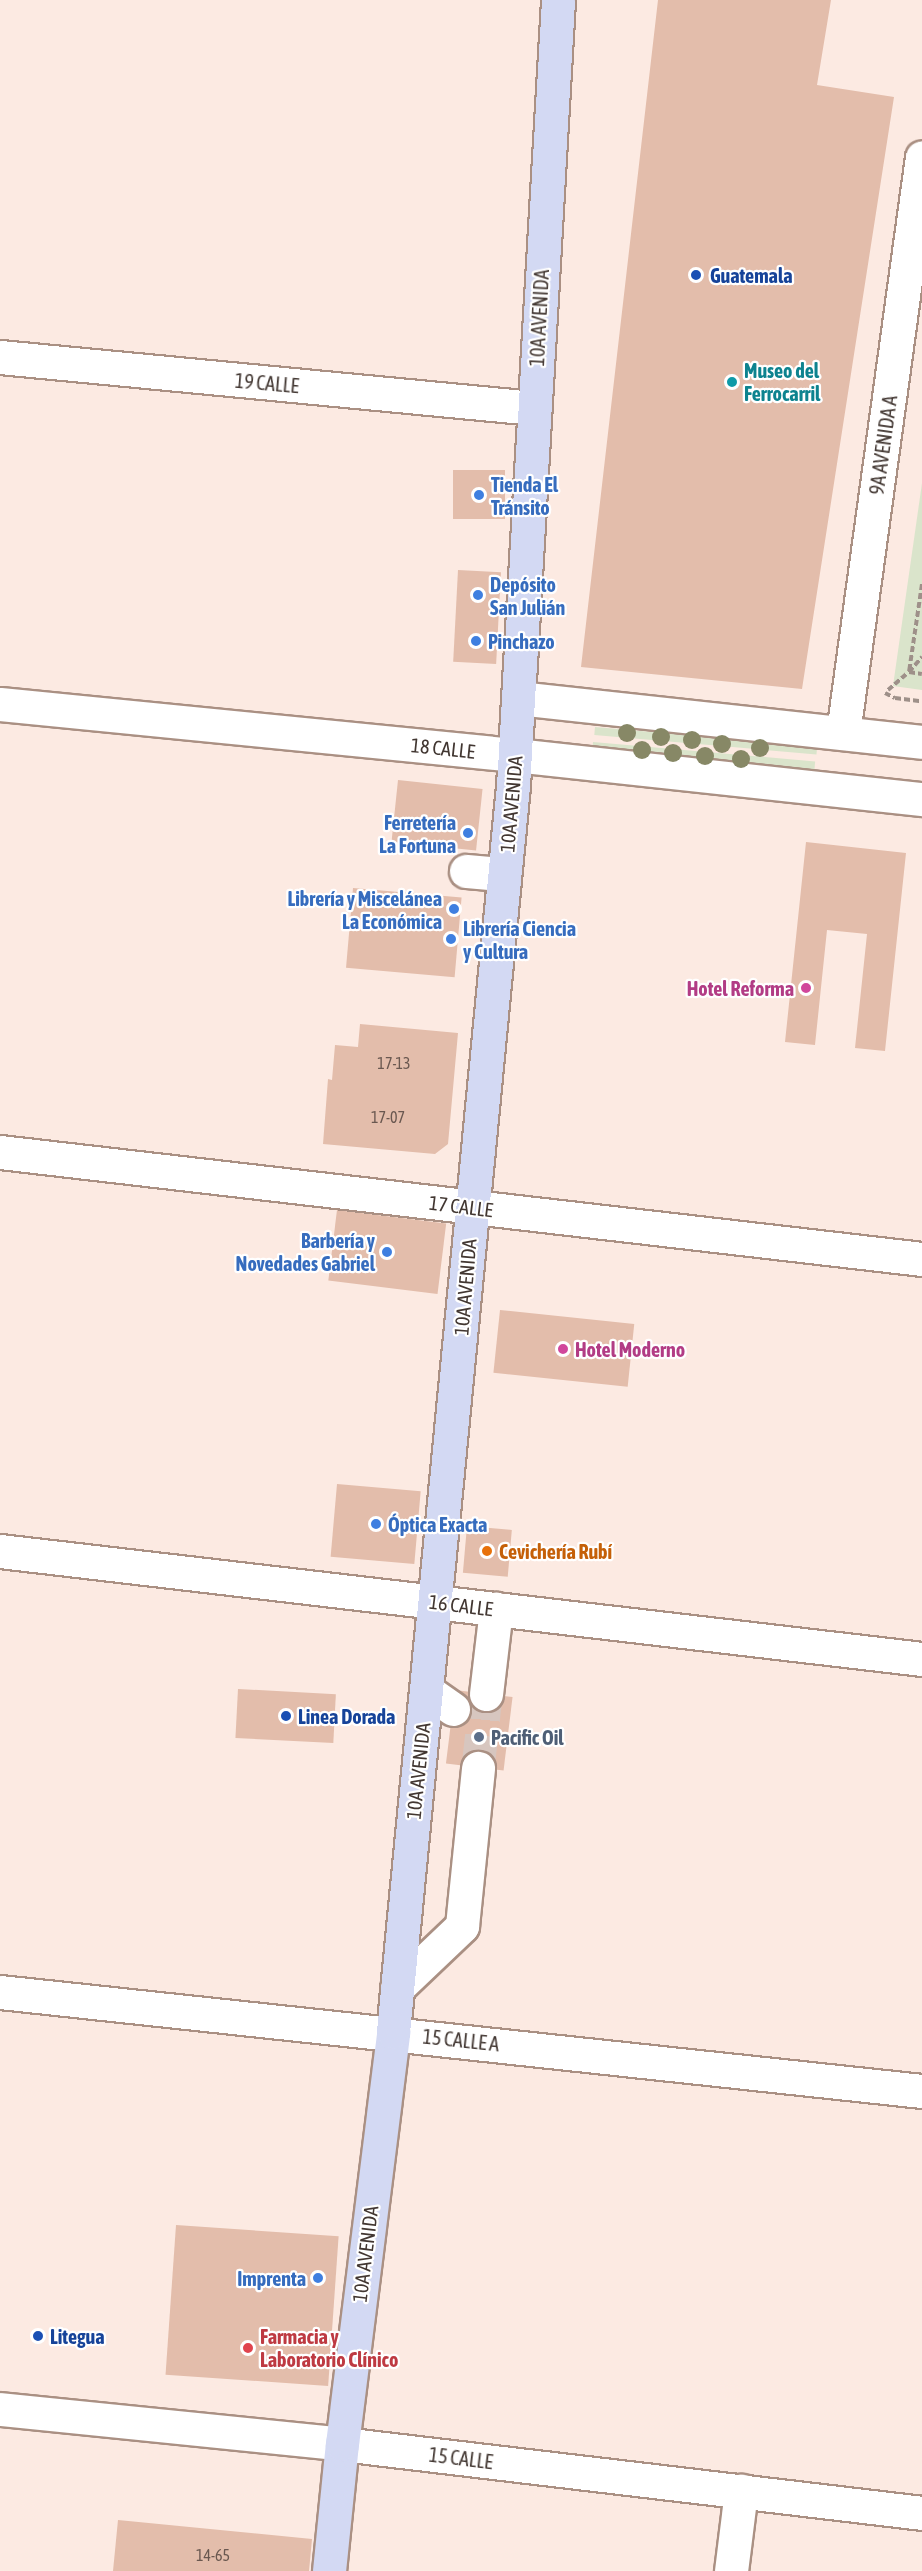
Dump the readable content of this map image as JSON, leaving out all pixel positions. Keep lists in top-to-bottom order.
{
  "streets": {
    "main road": ["10A AVENIDA"],
    "street": [
      "19 CALLE",
      "9A AVENIDA A",
      "18 CALLE",
      "17 CALLE",
      "16 CALLE",
      "15 CALLE A",
      "15 CALLE"
    ]
  },
  "crossings": [
    ["10A AVENIDA", "19 CALLE"],
    ["10A AVENIDA", "18 CALLE"],
    ["10A AVENIDA", "17 CALLE"],
    ["10A AVENIDA", "16 CALLE"],
    ["10A AVENIDA", "15 CALLE A"],
    ["10A AVENIDA", "15 CALLE"]
  ],
  "places": [
    "Guatemala",
    "Museo del Ferrocarril",
    "Tienda El Tránsito",
    "Depósito San Julián",
    "Pinchazo",
    "Ferretería La Fortuna",
    "Librería y Miscelánea La Económica",
    "Librería Ciencia y Cultura",
    "Hotel Reforma",
    "Barbería y Novedades Gabriel",
    "Hotel Moderno",
    "Óptica Exacta",
    "Cevichería Rubí",
    "Linea Dorada",
    "Pacific Oil",
    "Imprenta",
    "Litegua",
    "Farmacia y Laboratorio Clínico"
  ],
  "house_numbers": ["17-13", "17-07", "14-65"]
}
